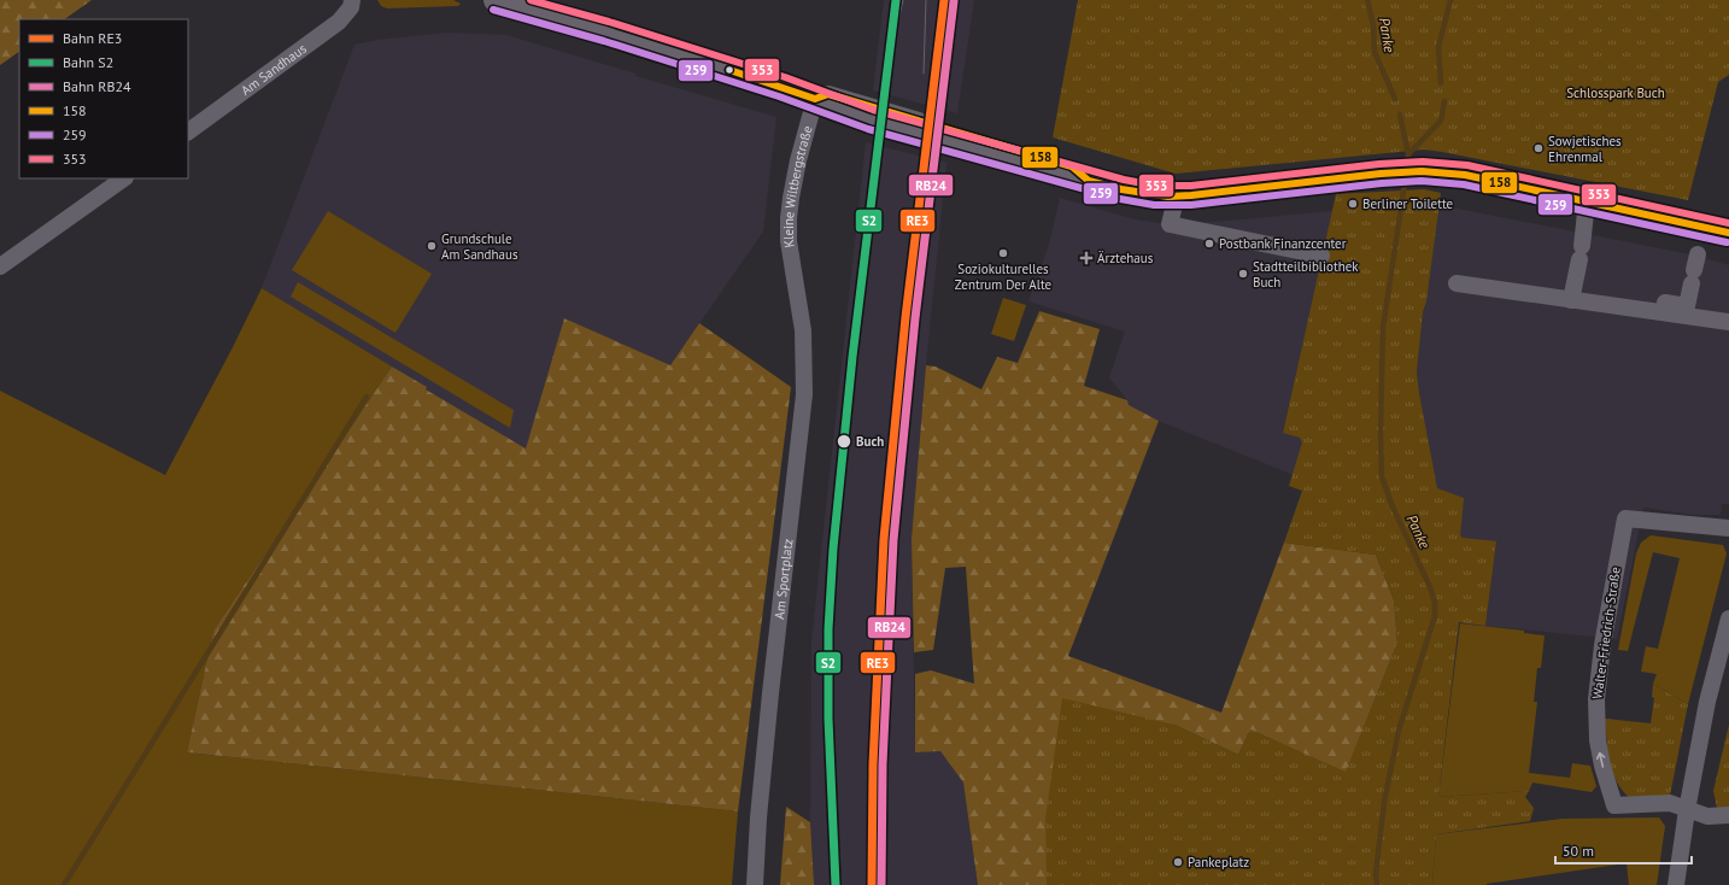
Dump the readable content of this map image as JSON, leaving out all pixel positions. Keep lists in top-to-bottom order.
{
  "streets": {
    "street": [
      "Am Sandhaus",
      "Kleine Wiltbergstraße",
      "Am Sportplatz",
      "Walter-Friedrich-Straße"
    ]
  },
  "crossings": [
    ["Kleine Wiltbergstraße", "Am Sportplatz"]
  ],
  "water": ["Panke"],
  "parks": ["Schlosspark Buch"],
  "places": {
    "other": [
      "Sowjetisches Ehrenmal",
      "Berliner Toilette",
      "Postbank Finanzcenter",
      "Grundschule Am Sandhaus",
      "Soziokulturelles Zentrum Der Alte",
      "Stadtteilbibliothek Buch",
      "Buch",
      "Pankeplatz"
    ],
    "health": ["Ärztehaus"]
  },
  "lines": [
    "rail line RE3",
    "rail line S2",
    "transit line 353",
    "rail line RB24",
    "transit line 259",
    "transit line 158"
  ],
  "legend": [
    "Bahn RE3",
    "Bahn S2",
    "Bahn RB24",
    "158",
    "259",
    "353"
  ],
  "scale_bar": "50 m"
}
